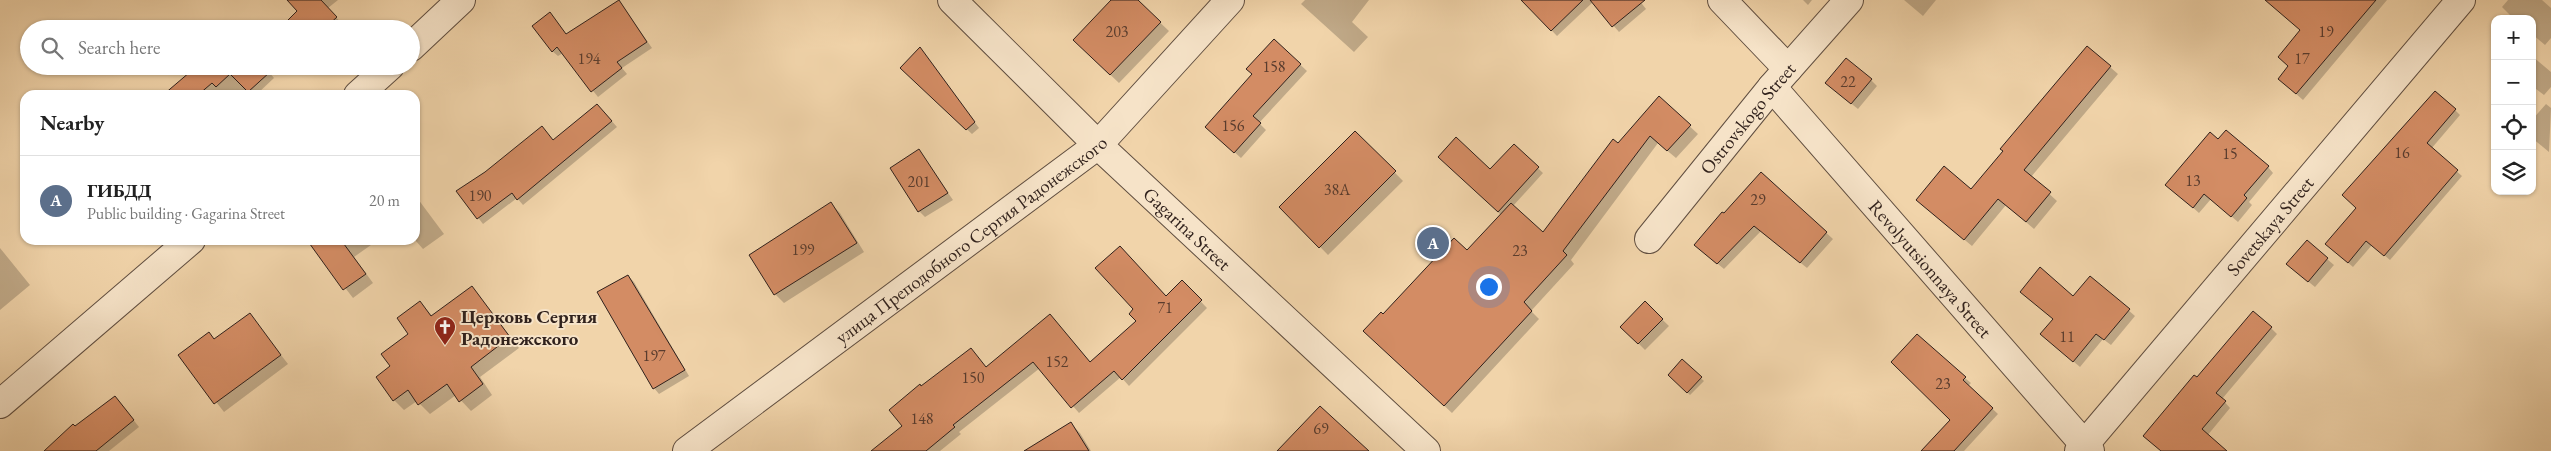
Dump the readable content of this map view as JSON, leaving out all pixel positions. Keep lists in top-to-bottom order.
{
  "streets": {
    "street": [
      "Ostrovskogo Street",
      "Sovetskaya Street",
      "Gagarina Street",
      "улица Преподобного Сергия Радонежского",
      "Revolyutsionnaya Street"
    ]
  },
  "crossings": [
    ["Ostrovskogo Street", "Revolyutsionnaya Street"],
    ["Sovetskaya Street", "Revolyutsionnaya Street"],
    ["Gagarina Street", "улица Преподобного Сергия Радонежского"]
  ],
  "places": {
    "church": ["Церковь Сергия Радонежского"]
  },
  "house_numbers": [
    "203",
    "19",
    "194",
    "17",
    "158",
    "22",
    "156",
    "16",
    "15",
    "13",
    "201",
    "38А",
    "190",
    "29",
    "199",
    "23",
    "71",
    "11",
    "197",
    "152",
    "150",
    "23",
    "148",
    "69"
  ],
  "page": {
    "map_buttons": ["+", "−"],
    "search": "Search here",
    "heading": "Nearby",
    "list": [
      {
        "mark": "A",
        "name": "ГИБДД",
        "note": "Public building · Gagarina Street",
        "value": "20 m"
      }
    ],
    "pins": "A"
  }
}
